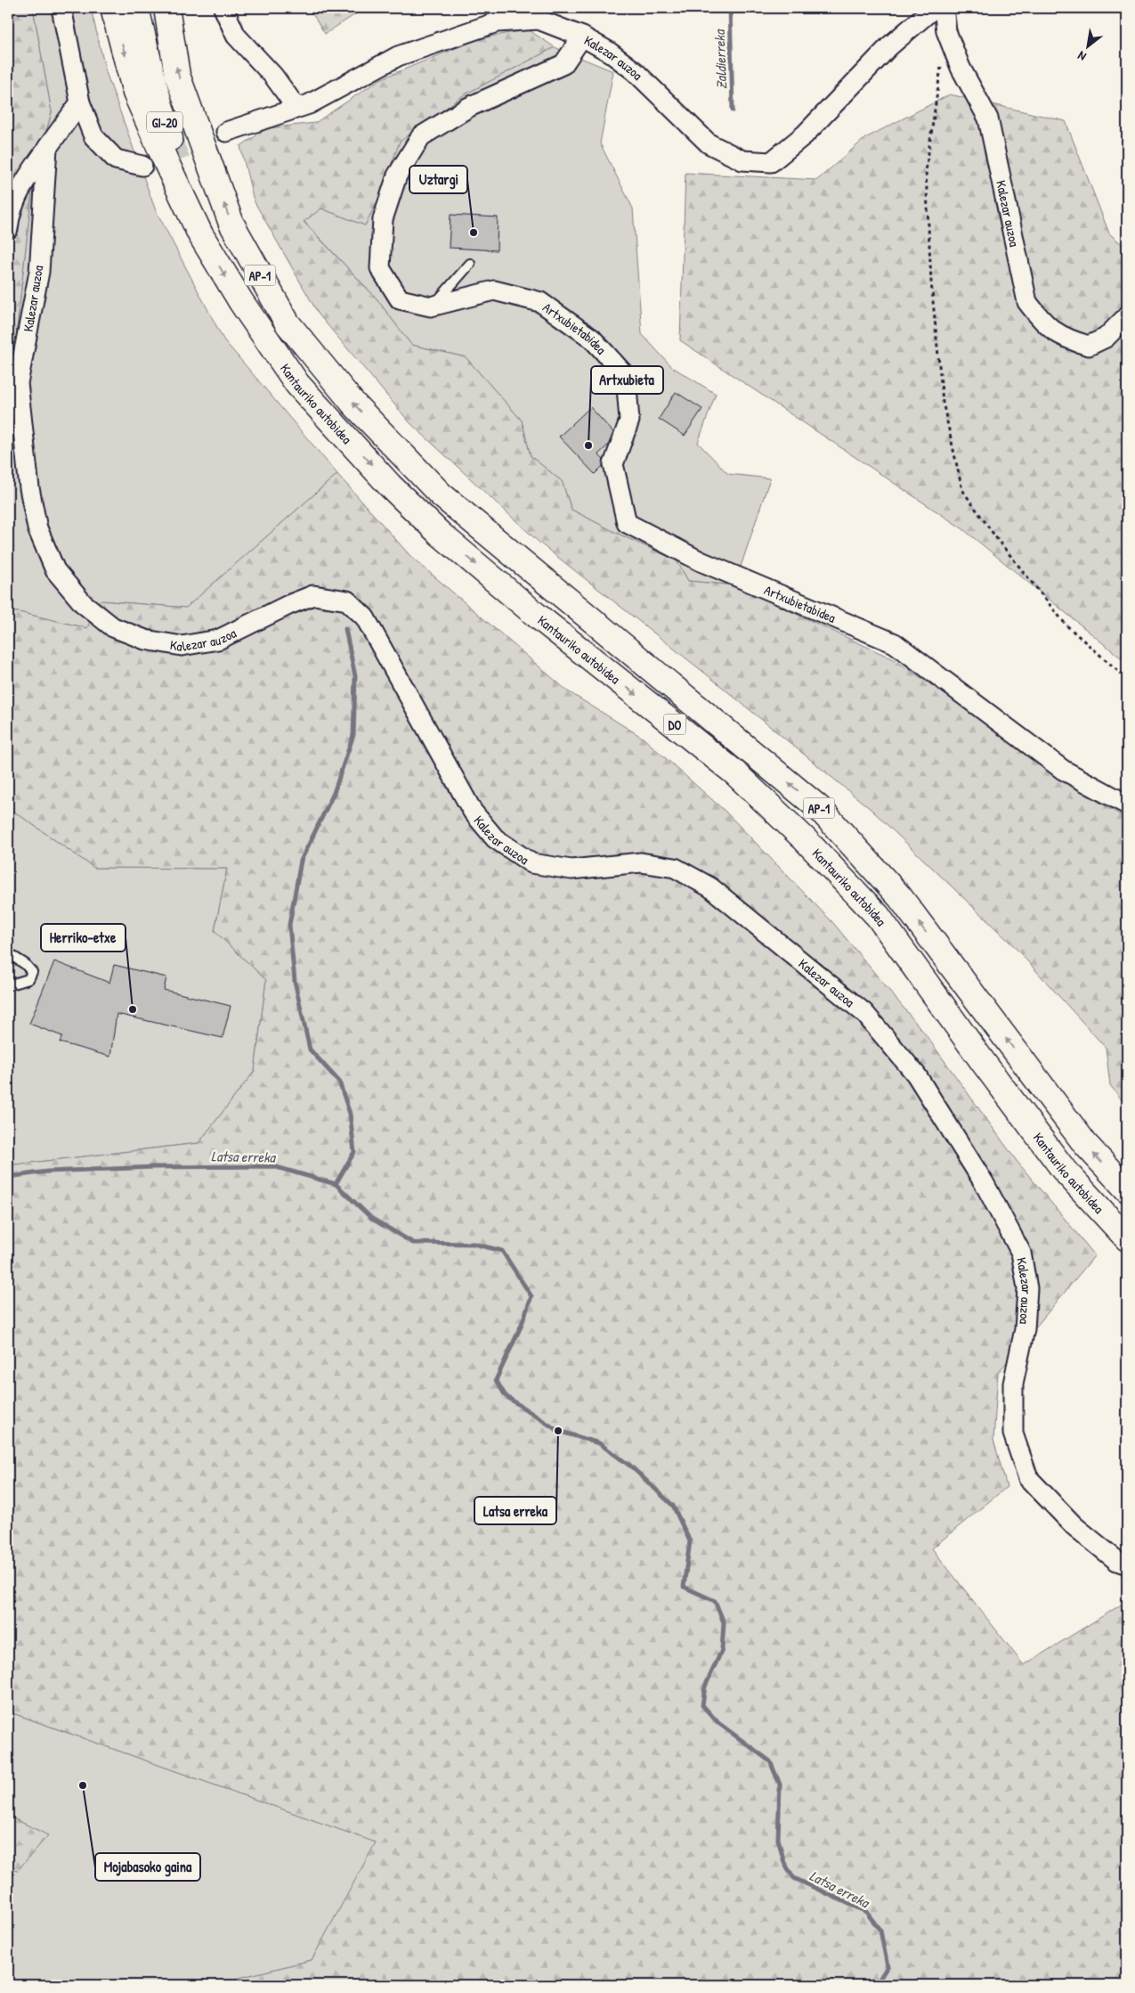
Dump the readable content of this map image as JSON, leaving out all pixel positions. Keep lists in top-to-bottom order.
{
  "streets": {
    "highway": [
      "GI-20",
      "AP-1",
      "Kantauriko autobidea",
      "DO"
    ],
    "street": ["Kalezar auzoa", "Artxubietabidea"]
  },
  "crossings": [
    ["Kalezar auzoa", "Artxubietabidea"],
    ["GI-20", "Kantauriko autobidea"]
  ],
  "water": ["Zaldierreka", "Latsa erreka"],
  "places": [
    "Uztargi",
    "Artxubieta",
    "Herriko-etxe",
    "Latsa erreka",
    "Mojabasoko gaina"
  ],
  "north": "bottom left"
}
